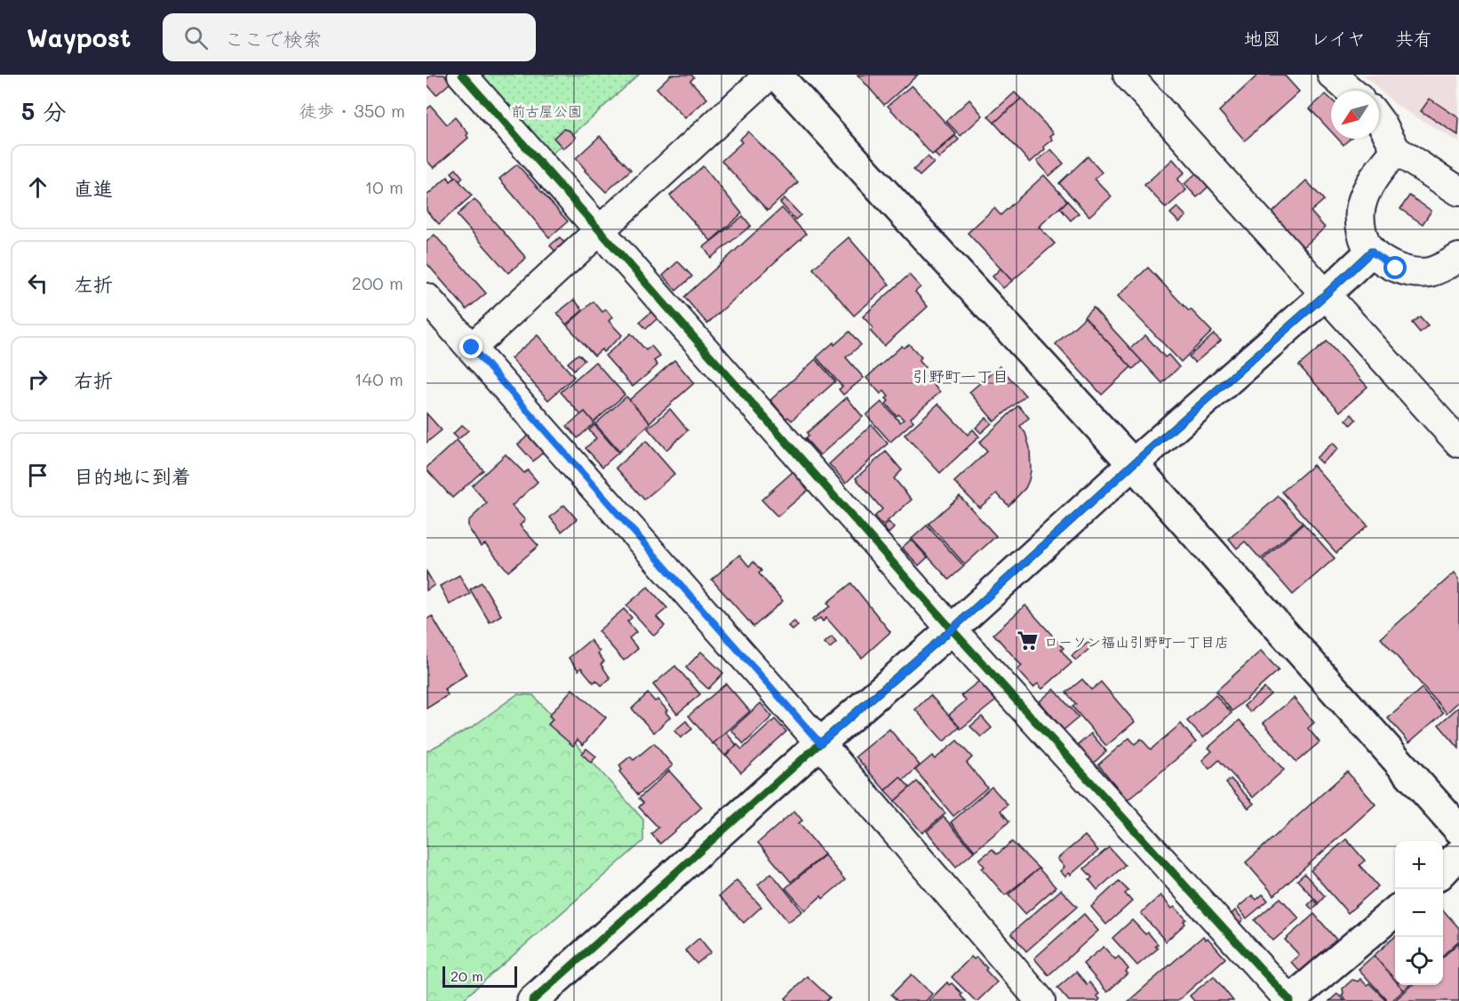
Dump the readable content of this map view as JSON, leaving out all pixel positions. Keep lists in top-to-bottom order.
{
  "districts": ["引野町一丁目"],
  "parks": ["前古屋公園"],
  "places": {
    "supermarket": ["ローソン福山引野町一丁目店"]
  },
  "scale_bar": "20 m",
  "north": "bottom left",
  "page": {
    "header": "Waypost",
    "search": "ここで検索",
    "nav": ["地図", "レイヤ", "共有"],
    "heading": ["5 分", "徒歩 · 350 m"],
    "list": [
      ["直進", "10 m"],
      ["左折", "200 m"],
      ["右折", "140 m"],
      "目的地に到着"
    ],
    "map_buttons": ["+", "−"],
    "scale": "20 m"
  }
}
